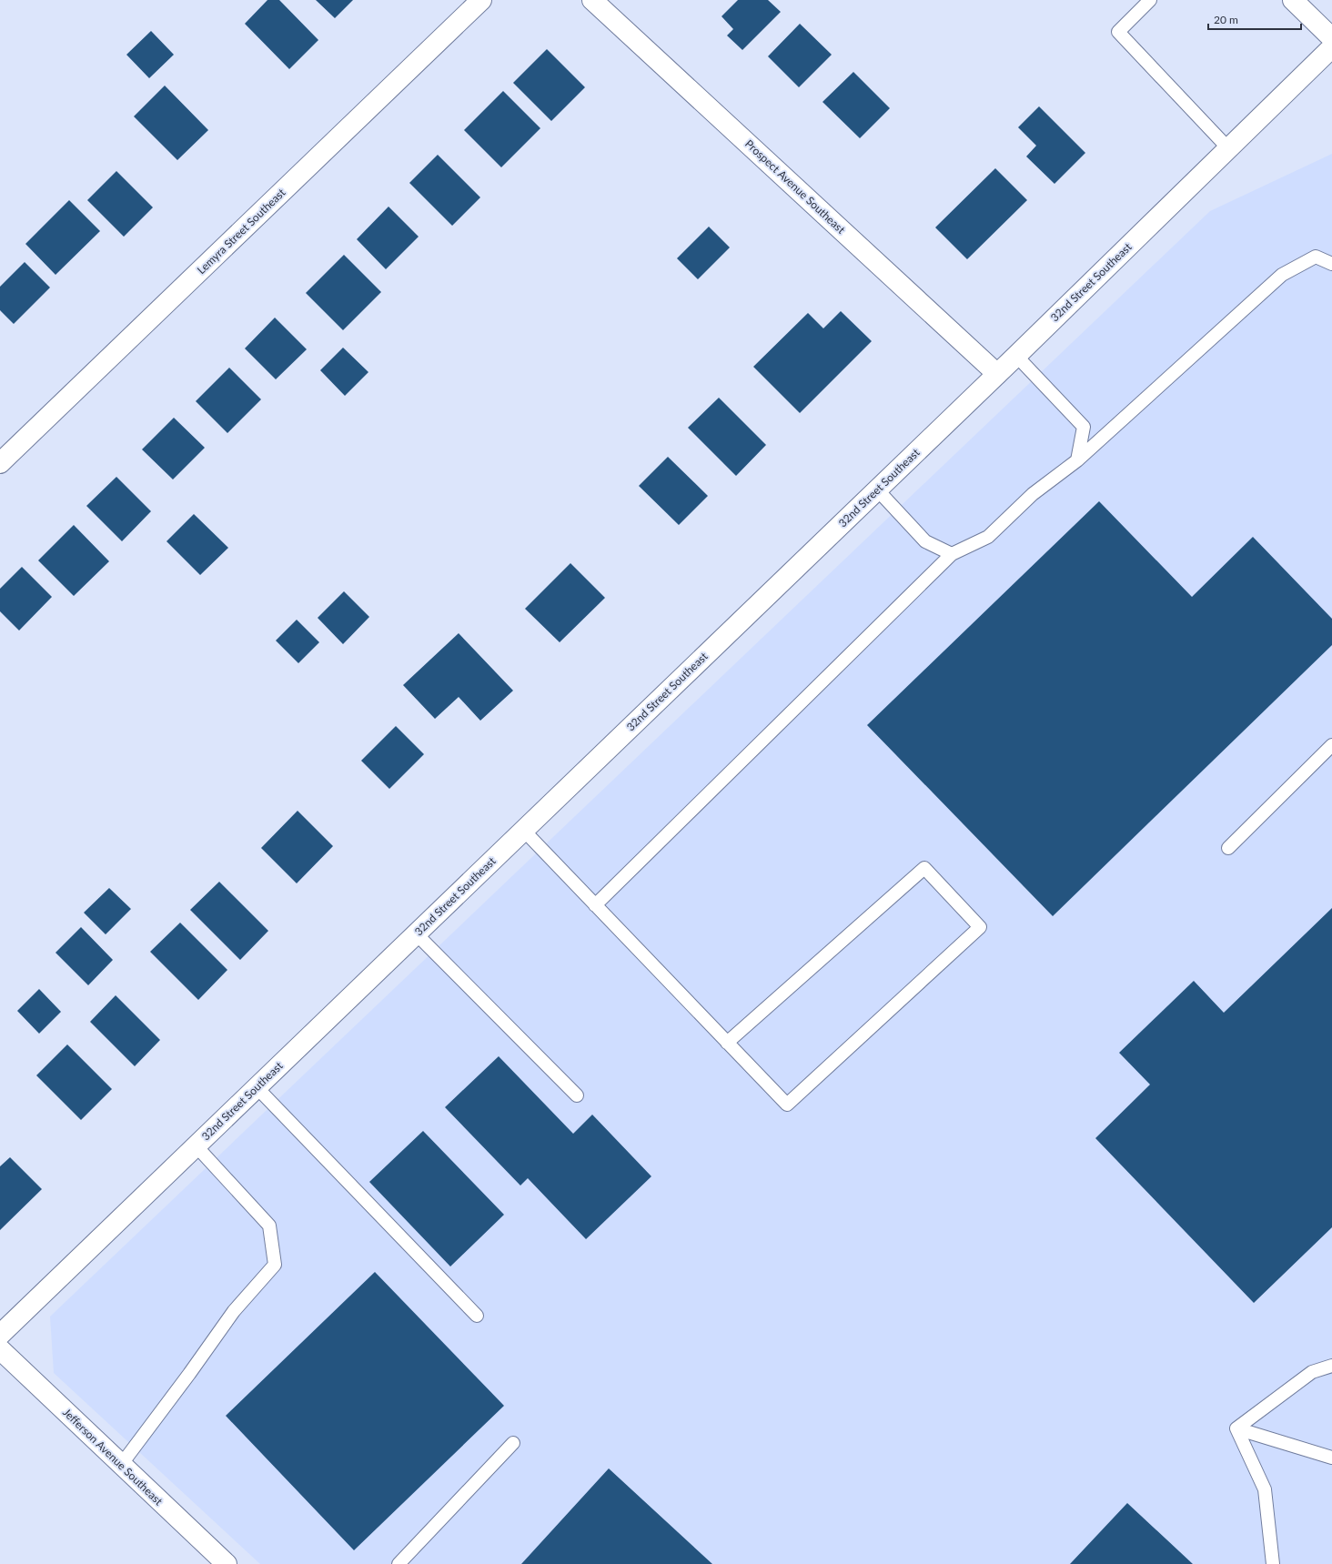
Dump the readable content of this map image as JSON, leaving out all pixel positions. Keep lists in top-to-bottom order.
{
  "streets": {
    "street": [
      "Prospect Avenue Southeast",
      "Lemyra Street Southeast",
      "32nd Street Southeast",
      "Jefferson Avenue Southeast"
    ]
  },
  "crossings": [
    ["Prospect Avenue Southeast", "32nd Street Southeast"]
  ],
  "scale_bar": "20 m"
}
